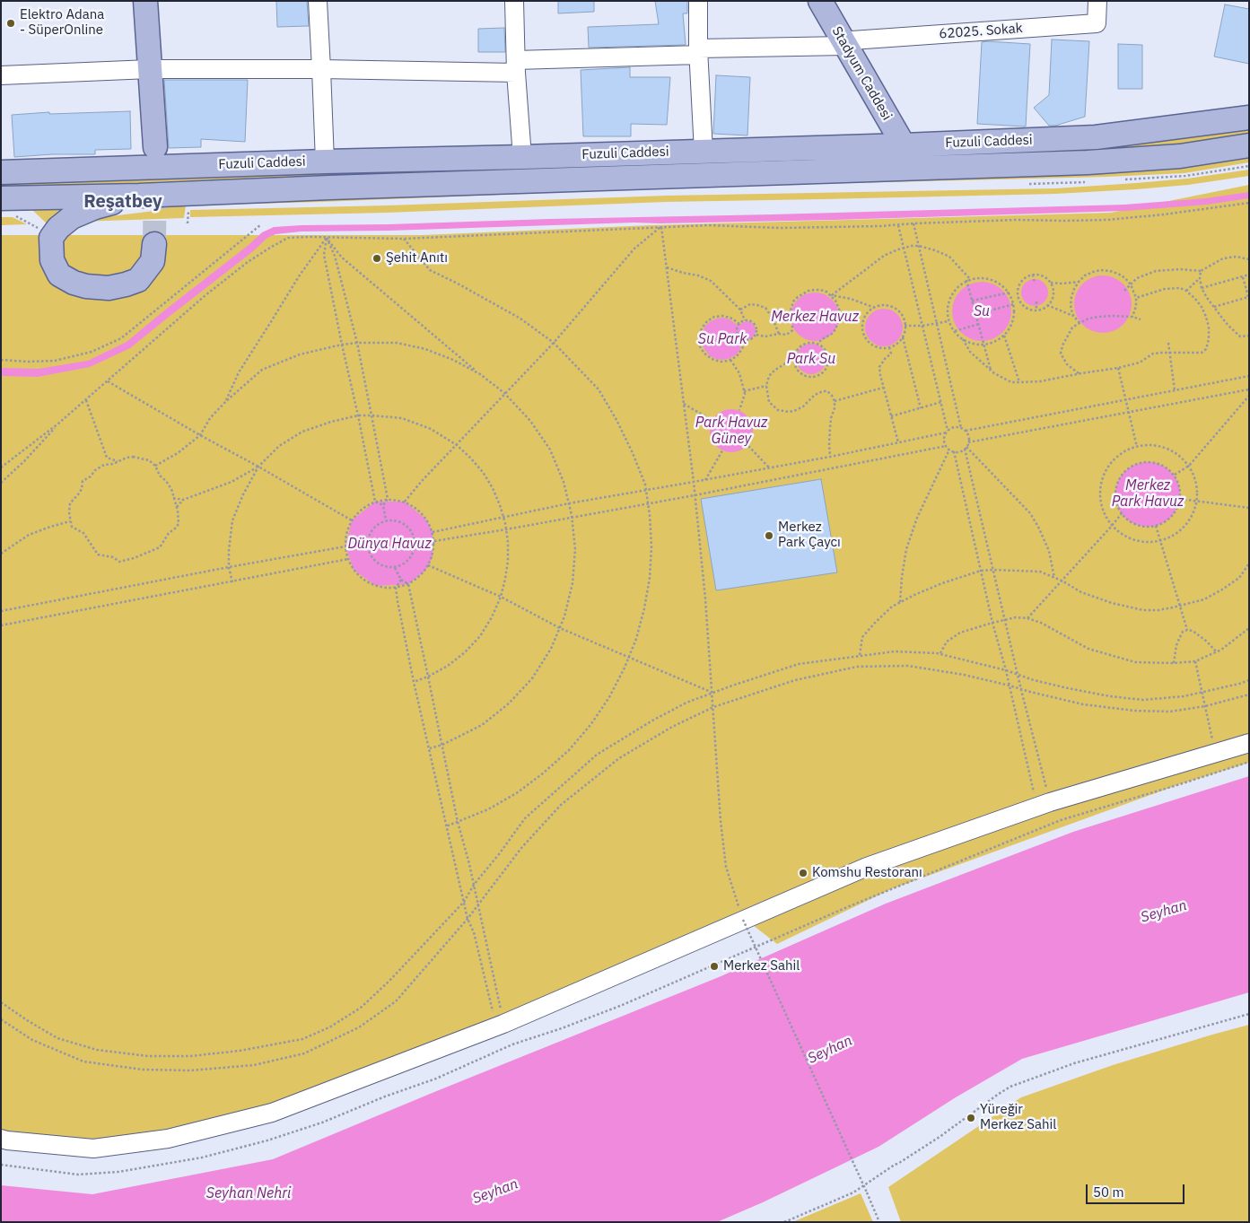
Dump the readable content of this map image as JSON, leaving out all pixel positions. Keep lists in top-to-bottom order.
{
  "streets": {
    "main road": ["Stadyum Caddesi", "Fuzuli Caddesi"],
    "street": ["62025. Sokak"]
  },
  "crossings": [
    ["62025. Sokak", "Stadyum Caddesi"],
    ["Stadyum Caddesi", "Fuzuli Caddesi"]
  ],
  "districts": ["Reşatbey"],
  "water": [
    "Su",
    "Merkez Havuz",
    "Su Park",
    "Park Su",
    "Park Havuz Güney",
    "Merkez Park Havuz",
    "Dünya Havuz",
    "Seyhan",
    "Seyhan Nehri"
  ],
  "places": [
    "Elektro Adana - SüperOnline",
    "Şehit Anıtı",
    "Merkez Park Çaycı",
    "Komshu Restoranı",
    "Merkez Sahil",
    "Yüreğir Merkez Sahil"
  ],
  "scale_bar": "50 m"
}
